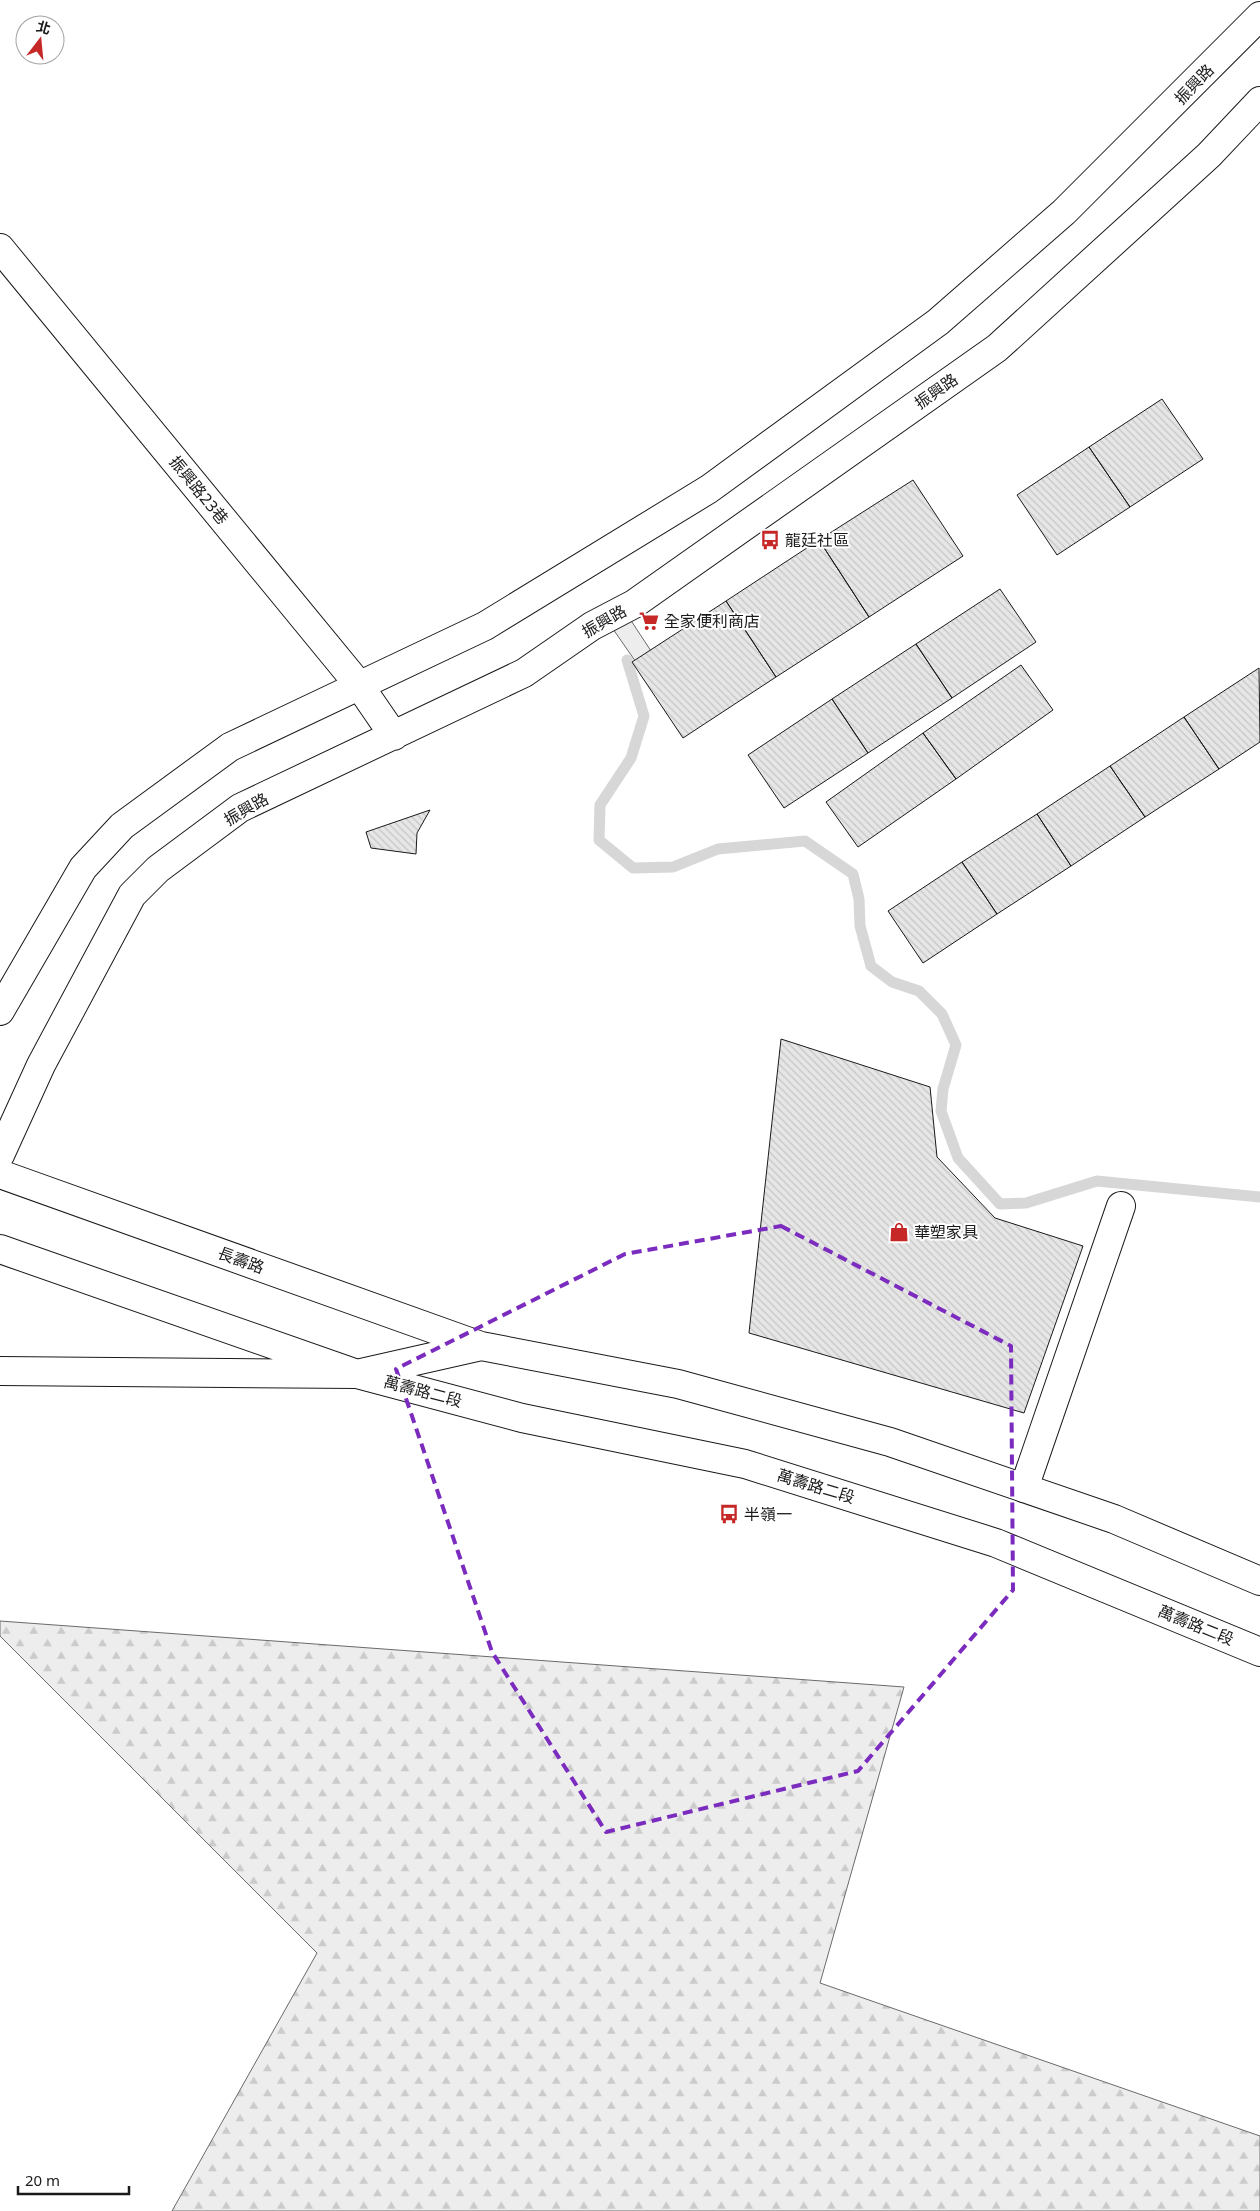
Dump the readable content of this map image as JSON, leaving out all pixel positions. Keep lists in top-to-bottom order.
{
  "streets": {
    "street": [
      "振興路",
      "振興路23巷",
      "長壽路",
      "萬壽路二段"
    ]
  },
  "crossings": [
    ["振興路", "振興路23巷"],
    ["長壽路", "萬壽路二段"]
  ],
  "places": {
    "bus stop": ["龍廷社區", "半嶺一"],
    "supermarket": ["全家便利商店"],
    "shop": ["華塑家具"]
  },
  "scale_bar": "20 m",
  "north": "top"
}
